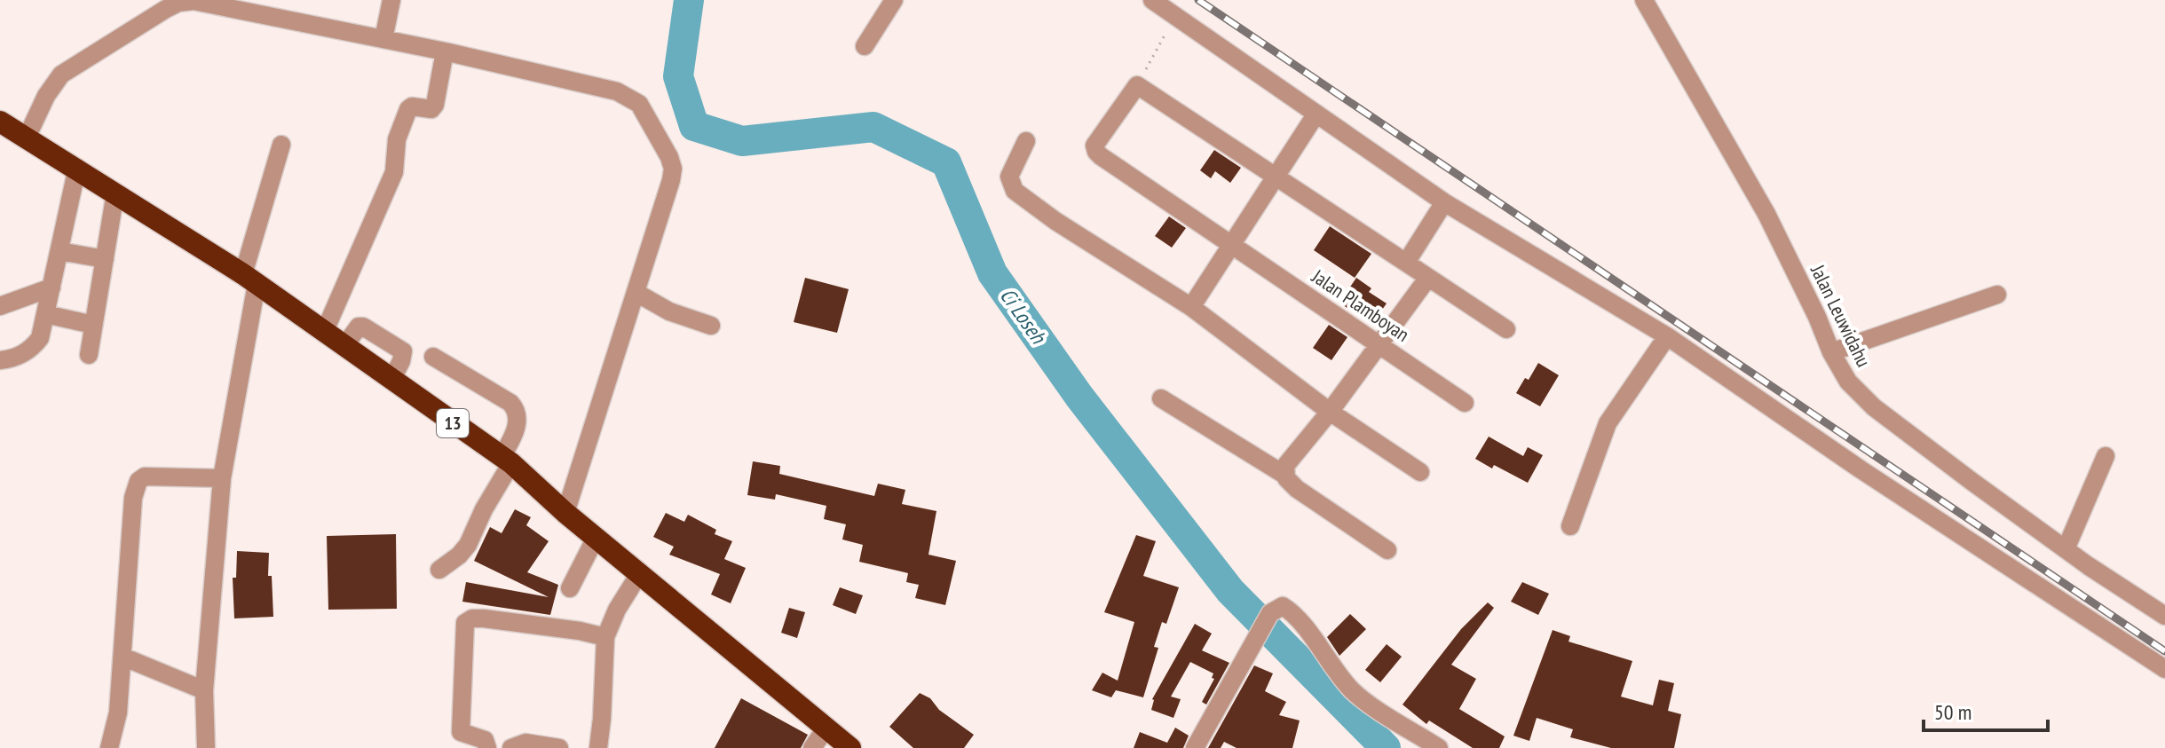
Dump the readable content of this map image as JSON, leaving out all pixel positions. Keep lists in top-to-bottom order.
{
  "streets": {
    "highway": ["13"],
    "street": ["Jalan Plamboyan", "Jalan Leuwidahu"]
  },
  "water": ["Ci Loseh"],
  "scale_bar": "50 m"
}
